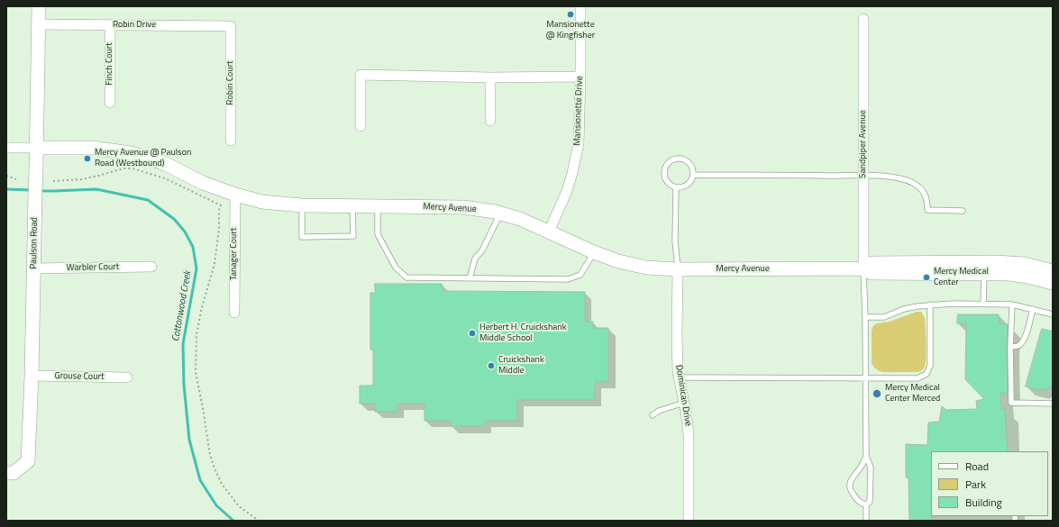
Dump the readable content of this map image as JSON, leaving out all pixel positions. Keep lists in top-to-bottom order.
{
  "streets": {
    "street": [
      "Robin Drive",
      "Finch Court",
      "Robin Court",
      "Mansionette Drive",
      "Sandpiper Avenue",
      "Mercy Avenue",
      "Paulson Road",
      "Tanager Court",
      "Warbler Court",
      "Grouse Court",
      "Dominican Drive"
    ]
  },
  "crossings": [
    ["Robin Drive", "Finch Court"],
    ["Robin Drive", "Robin Court"],
    ["Robin Drive", "Paulson Road"],
    ["Mansionette Drive", "Mercy Avenue"],
    ["Sandpiper Avenue", "Mercy Avenue"],
    ["Mercy Avenue", "Paulson Road"],
    ["Mercy Avenue", "Tanager Court"],
    ["Mercy Avenue", "Dominican Drive"],
    ["Paulson Road", "Warbler Court"],
    ["Paulson Road", "Grouse Court"]
  ],
  "water": ["Cottonwood Creek"],
  "places": [
    "Mansionette @ Kingfisher",
    "Mercy Avenue @ Paulson Road (Westbound)",
    "Mercy Medical Center",
    "Herbert H. Cruickshank Middle School",
    "Cruickshank Middle",
    "Mercy Medical Center Merced"
  ],
  "legend": ["Road", "Park", "Building"]
}
